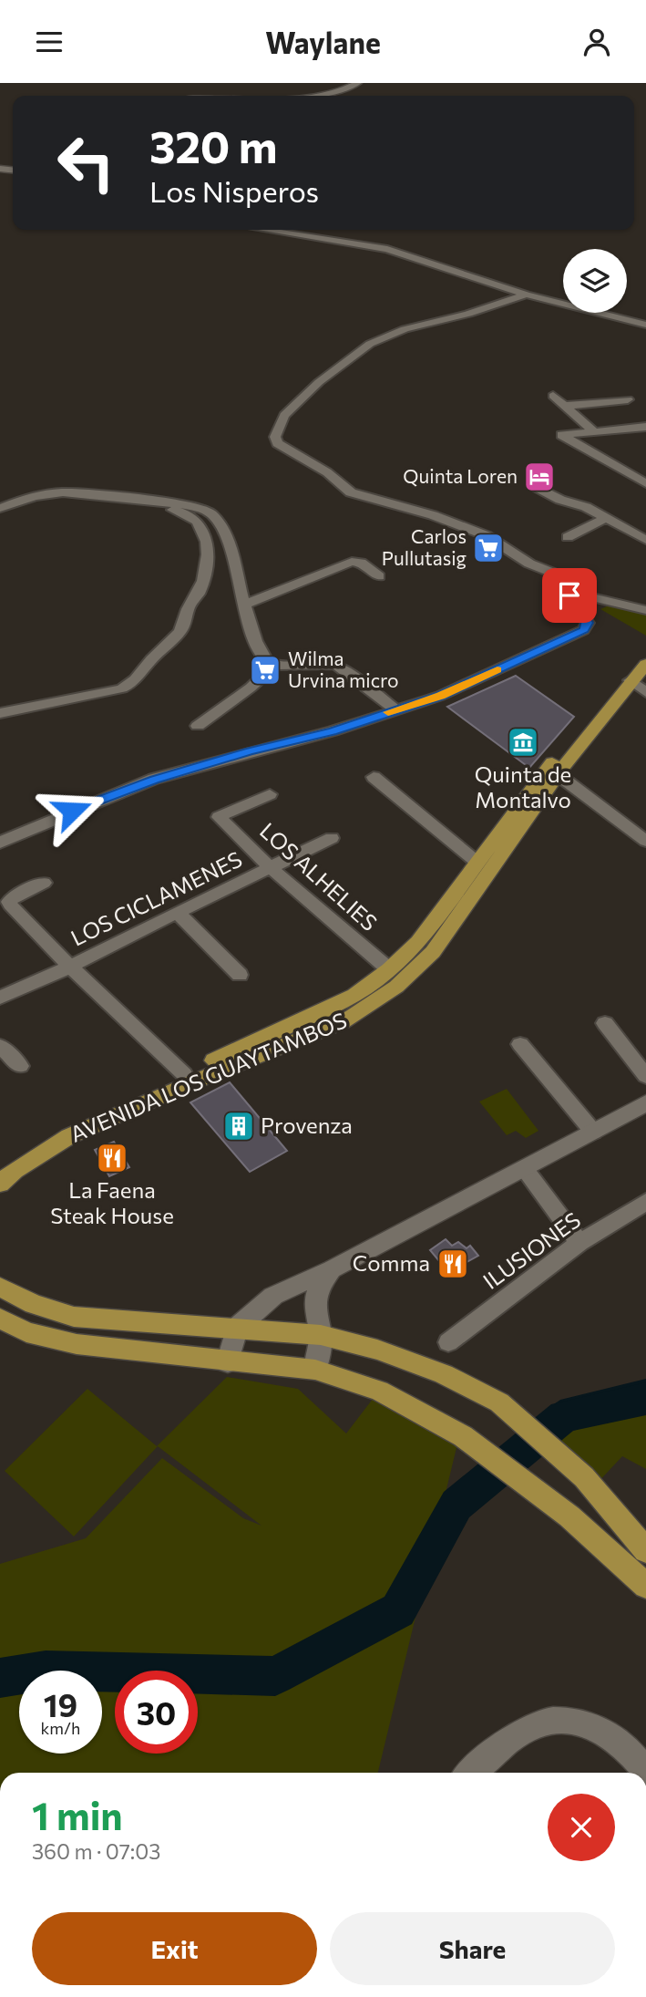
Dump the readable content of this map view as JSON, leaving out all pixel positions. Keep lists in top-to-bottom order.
{
  "streets": {
    "main road": ["AVENIDA LOS GUAYTAMBOS"],
    "street": ["LOS ALHELIES", "LOS CICLAMENES", "ILUSIONES"]
  },
  "crossings": [
    ["LOS ALHELIES", "LOS CICLAMENES"],
    ["LOS ALHELIES", "AVENIDA LOS GUAYTAMBOS"]
  ],
  "places": {
    "hotel": ["Quinta Loren"],
    "supermarket": ["Carlos Pullutasig", "Wilma Urvina micro"],
    "museum": ["Quinta de Montalvo"],
    "building": ["Provenza"],
    "restaurant": ["La Faena Steak House", "Comma"]
  },
  "page": {
    "header": "Waylane",
    "turn": ["320 m", "Los Nisperos"],
    "speed": "19 km/h",
    "limit": "30",
    "heading": ["1 min", "360 m · 07:03"],
    "buttons": ["Exit", "Share"]
  }
}
